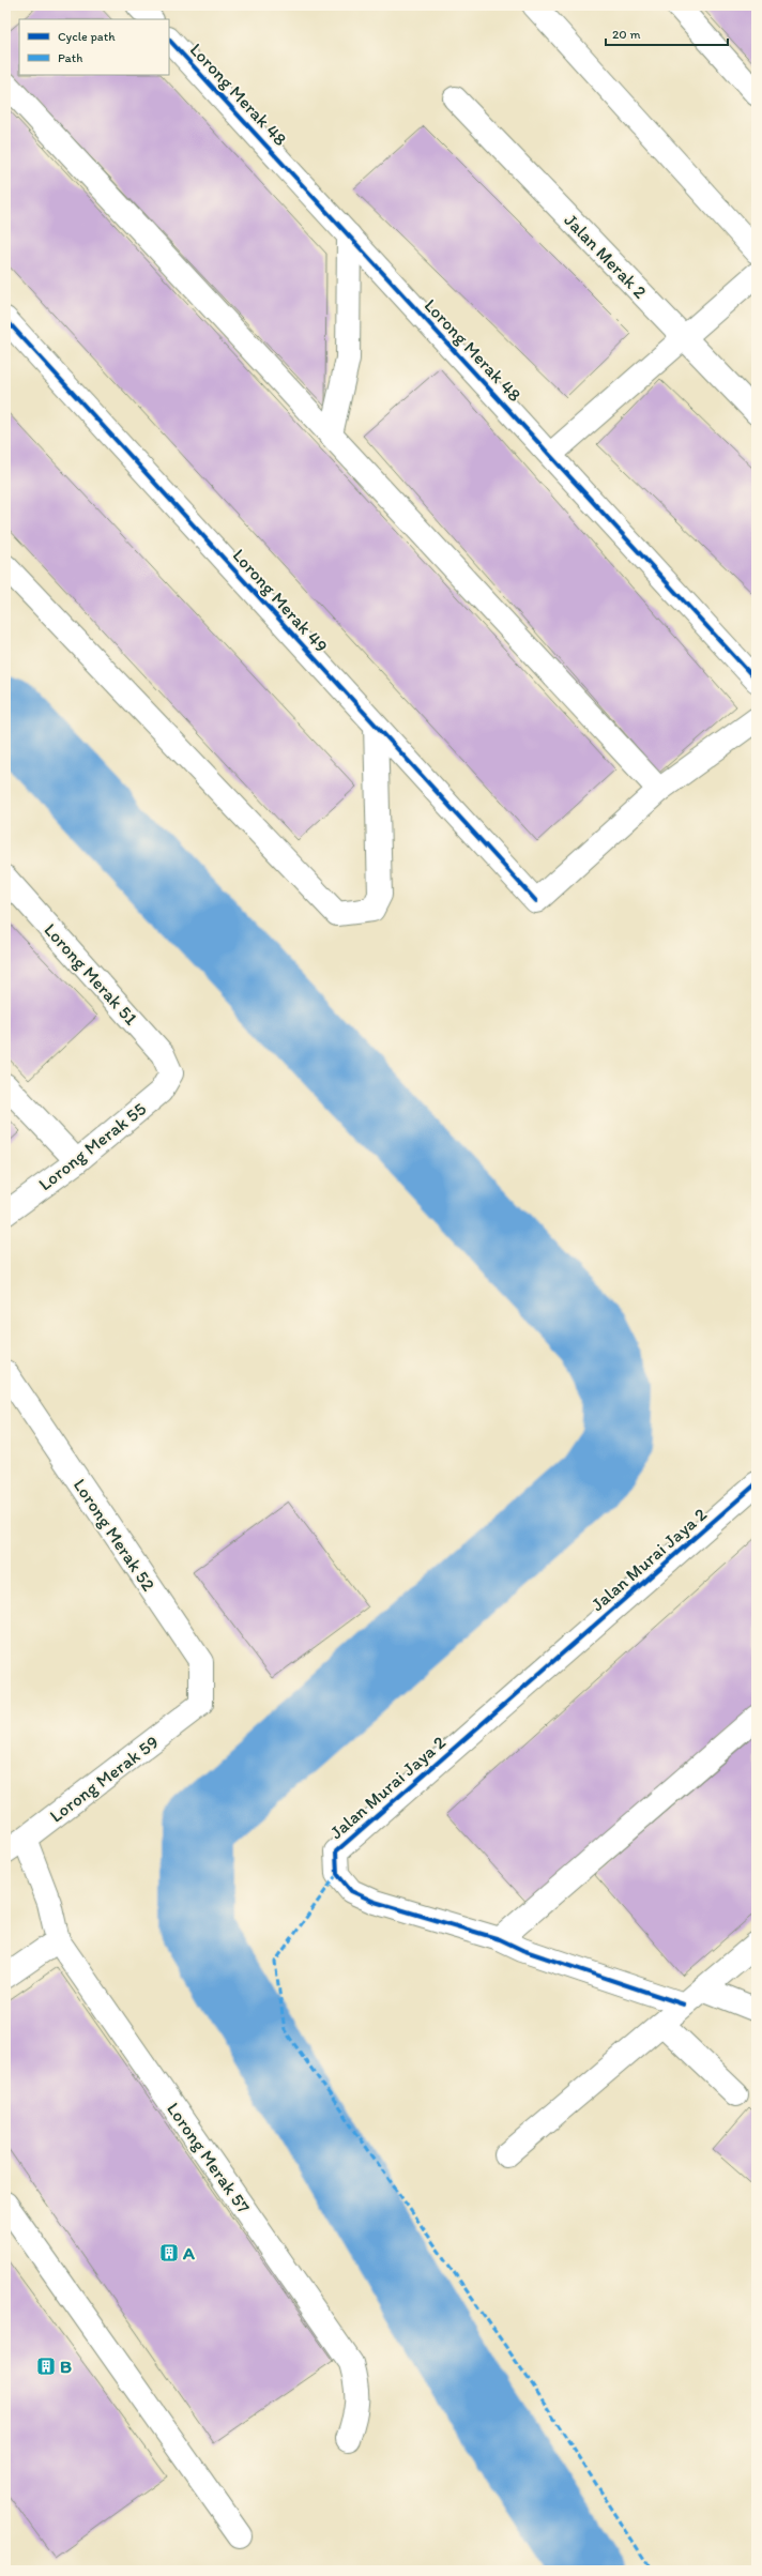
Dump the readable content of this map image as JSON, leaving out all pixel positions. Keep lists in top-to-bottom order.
{
  "streets": {
    "street": [
      "Lorong Merak 48",
      "Jalan Merak 2",
      "Lorong Merak 49",
      "Lorong Merak 51",
      "Lorong Merak 55",
      "Lorong Merak 52",
      "Jalan Murai Jaya 2",
      "Lorong Merak 59",
      "Lorong Merak 57"
    ]
  },
  "crossings": [
    ["Lorong Merak 51", "Lorong Merak 55"],
    ["Lorong Merak 52", "Lorong Merak 59"]
  ],
  "places": {
    "building": ["A", "B"]
  },
  "legend": ["Cycle path", "Path"],
  "scale_bar": "20 m"
}
